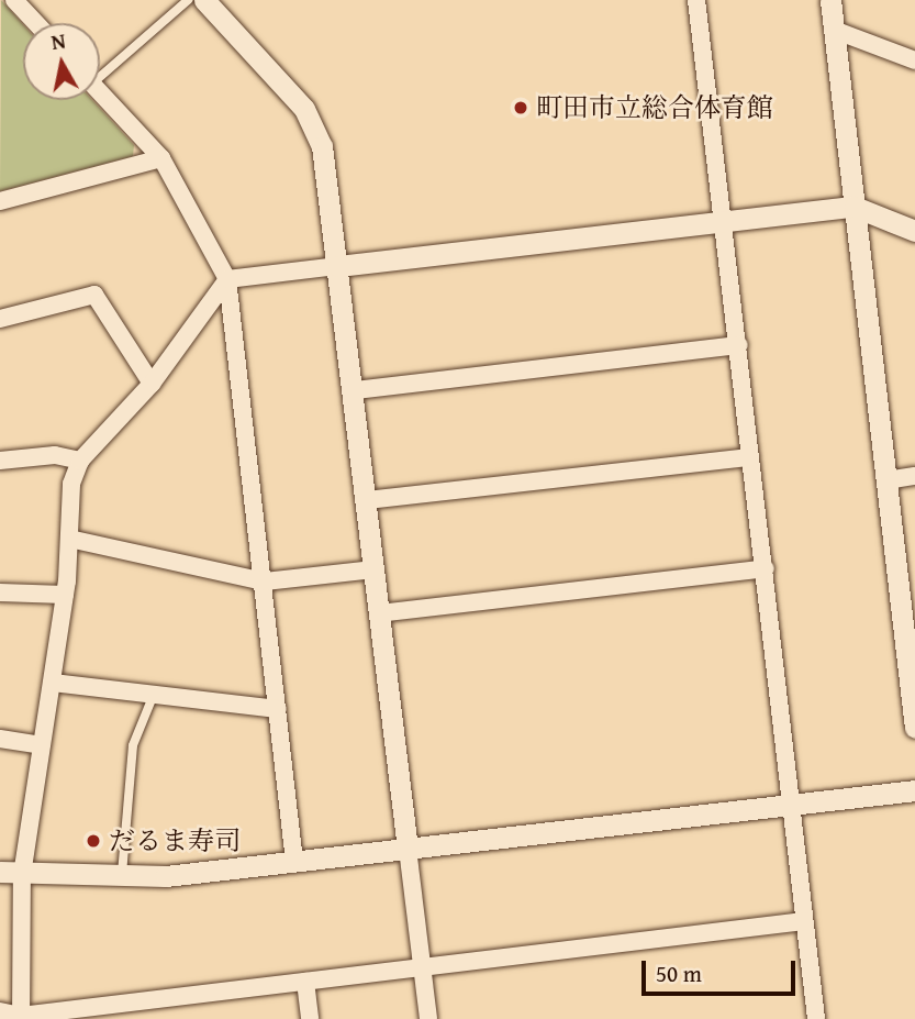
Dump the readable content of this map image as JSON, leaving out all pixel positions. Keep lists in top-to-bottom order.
{
  "places": ["町田市立総合体育館", "だるま寿司"],
  "scale_bar": "50 m",
  "north": "top"
}
